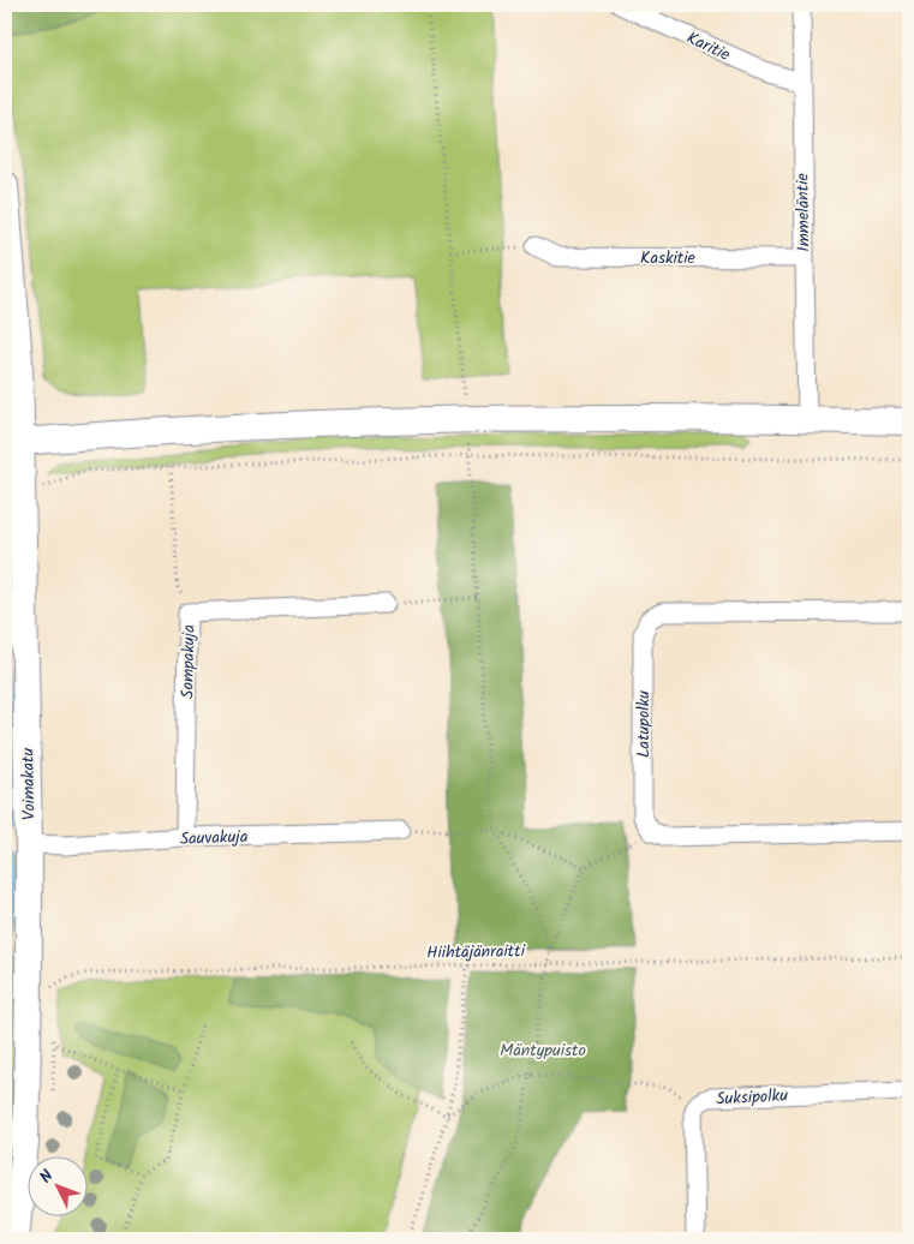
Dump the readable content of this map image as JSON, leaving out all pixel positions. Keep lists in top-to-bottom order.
{
  "streets": {
    "street": [
      "Karitie",
      "Immeläntie",
      "Kaskitie",
      "Sompakuja",
      "Latupolku",
      "Voimakatu",
      "Sauvakuja",
      "Suksipolku"
    ],
    "path": ["Hiihtäjänraitti"]
  },
  "crossings": [
    ["Karitie", "Immeläntie"],
    ["Immeläntie", "Kaskitie"],
    ["Sompakuja", "Sauvakuja"],
    ["Voimakatu", "Sauvakuja"]
  ],
  "parks": ["Mäntypuisto"],
  "north": "top left"
}
